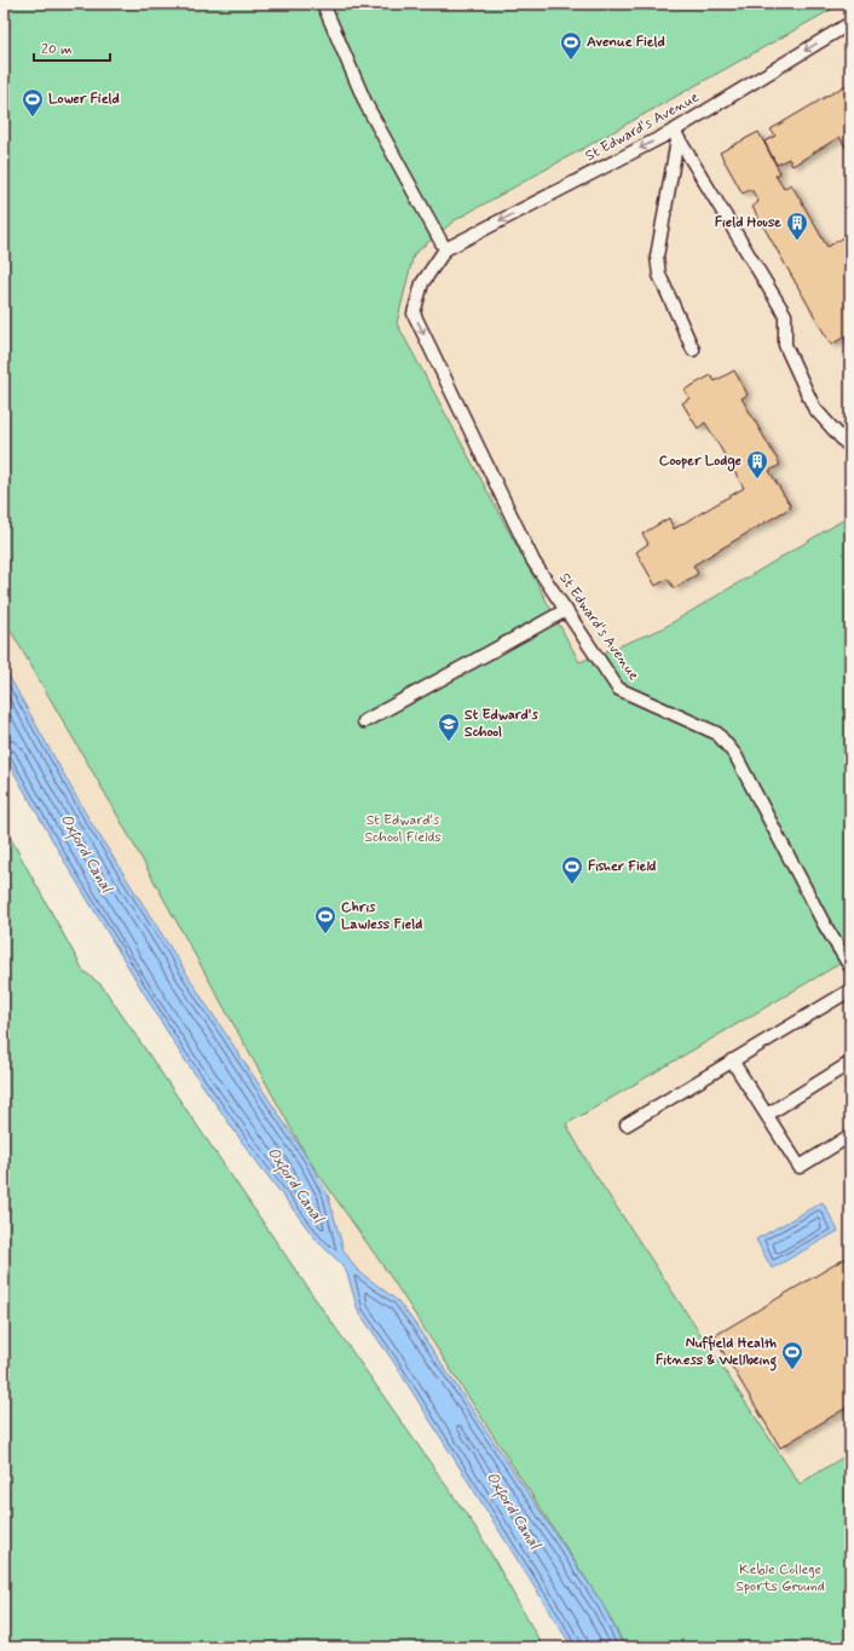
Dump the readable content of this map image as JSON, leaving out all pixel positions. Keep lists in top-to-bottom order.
{
  "streets": {
    "lane": ["St Edward's Avenue"]
  },
  "water": ["Oxford Canal"],
  "parks": ["St Edward's School Fields", "Keble College Sports Ground"],
  "places": {
    "sports": [
      "Avenue Field",
      "Lower Field",
      "Fisher Field",
      "Chris Lawless Field",
      "Nuffield Health Fitness & Wellbeing"
    ],
    "building": ["Field House", "Cooper Lodge"],
    "school or university": ["St Edward's School"]
  },
  "scale_bar": "20 m"
}
